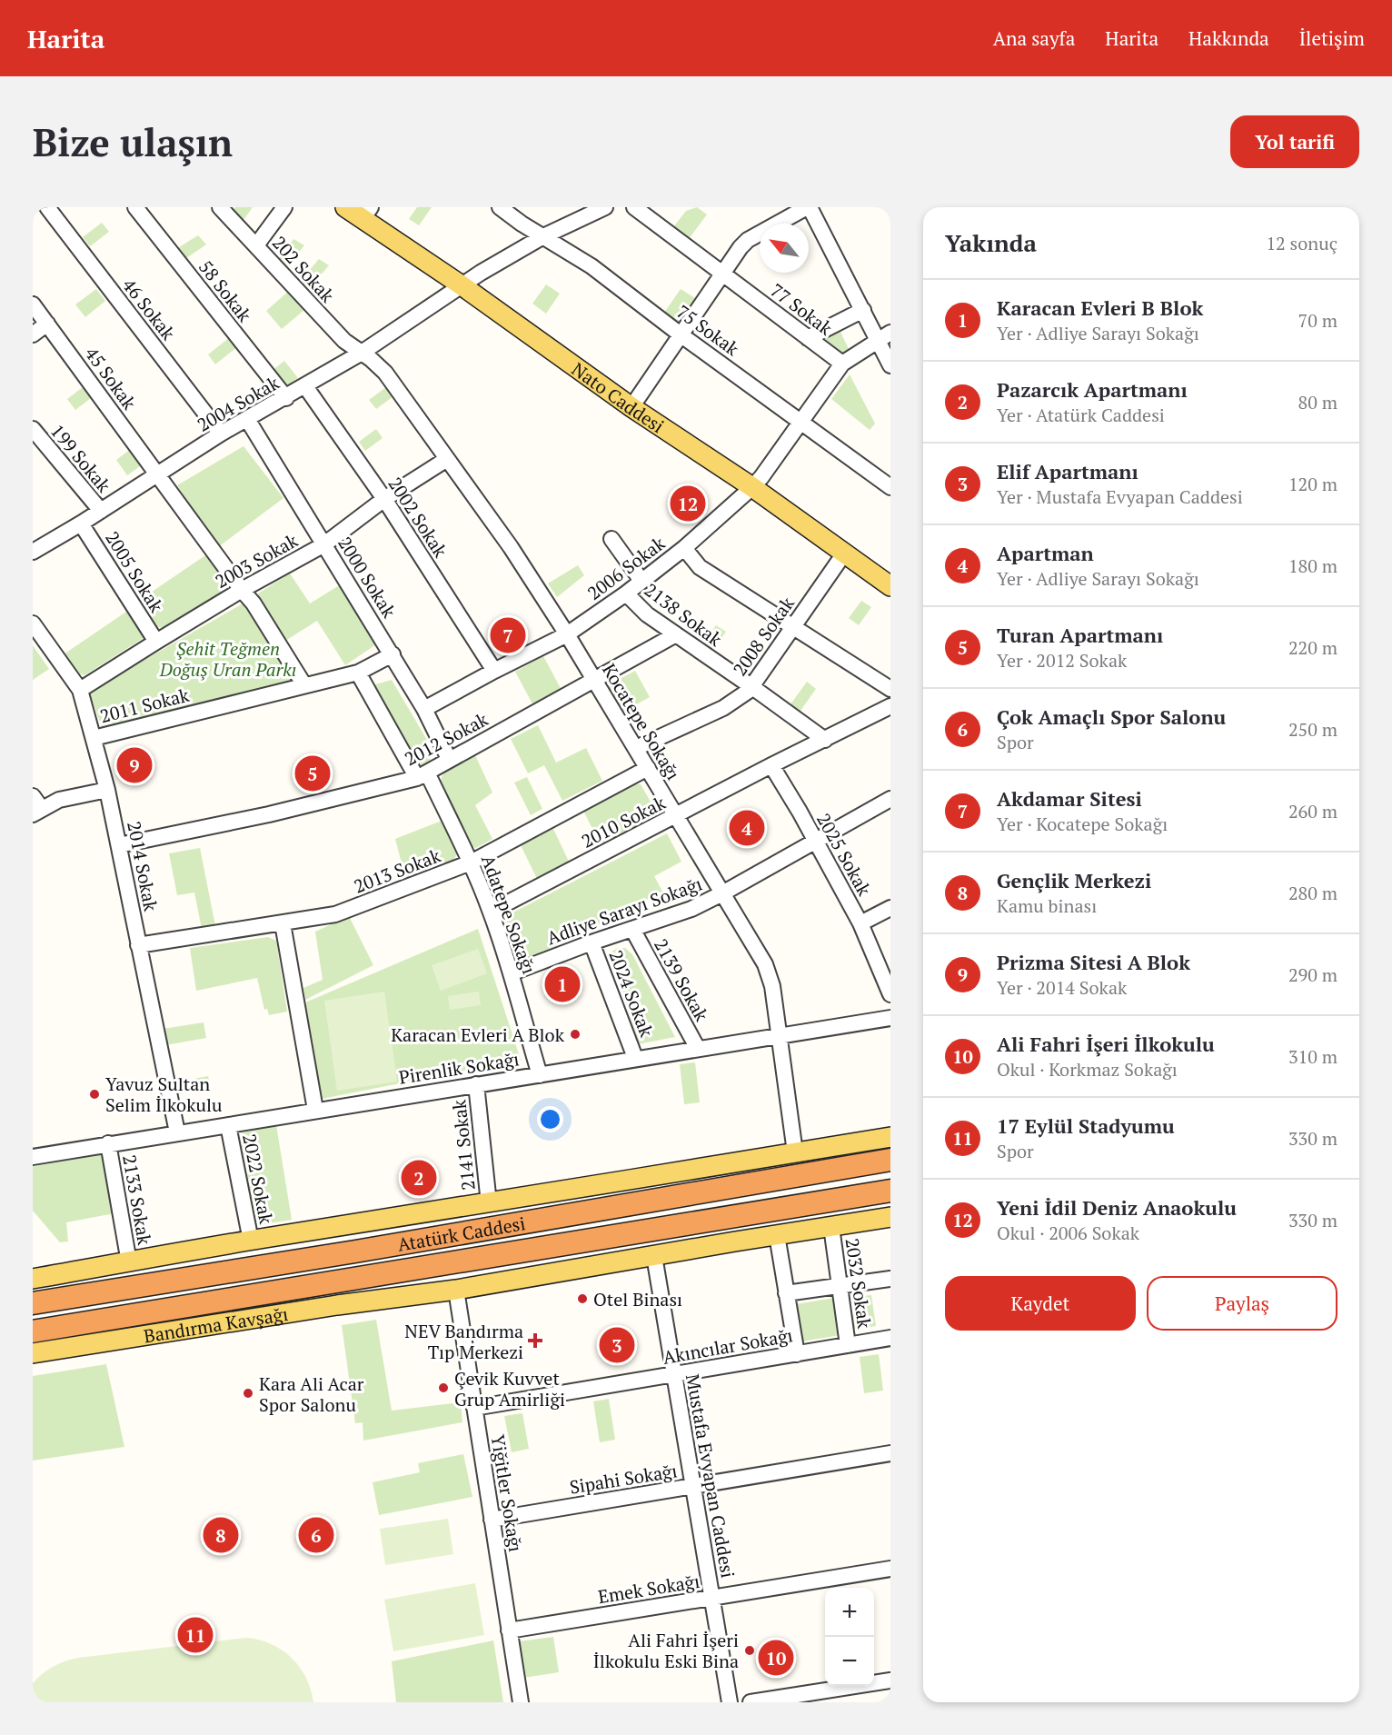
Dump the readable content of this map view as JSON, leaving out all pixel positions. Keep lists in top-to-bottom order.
{
  "streets": {
    "highway": ["Atatürk Caddesi"],
    "main road": ["Nato Caddesi", "Bandırma Kavşağı"],
    "street": [
      "202 Sokak",
      "58 Sokak",
      "46 Sokak",
      "77 Sokak",
      "75 Sokak",
      "45 Sokak",
      "2004 Sokak",
      "199 Sokak",
      "2002 Sokak",
      "2003 Sokak",
      "2006 Sokak",
      "2005 Sokak",
      "2000 Sokak",
      "2138 Sokak",
      "2008 Sokak",
      "2011 Sokak",
      "Kocatepe Sokağı",
      "2012 Sokak",
      "2010 Sokak",
      "2025 Sokak",
      "2014 Sokak",
      "2013 Sokak",
      "Adliye Sarayı Sokağı",
      "Adatepe Sokağı",
      "2139 Sokak",
      "2024 Sokak",
      "Pirenlik Sokağı",
      "2141 Sokak",
      "2022 Sokak",
      "2133 Sokak",
      "2032 Sokak",
      "Akıncılar Sokağı",
      "Mustafa Evyapan Caddesi",
      "Sipahi Sokağı",
      "Yiğitler Sokağı",
      "Emek Sokağı"
    ]
  },
  "crossings": [
    ["202 Sokak", "2004 Sokak"],
    ["202 Sokak", "Kocatepe Sokağı"],
    ["58 Sokak", "2004 Sokak"],
    ["46 Sokak", "2004 Sokak"],
    ["77 Sokak", "2006 Sokak"],
    ["75 Sokak", "2004 Sokak"],
    ["75 Sokak", "2006 Sokak"],
    ["45 Sokak", "2004 Sokak"],
    ["45 Sokak", "2003 Sokak"],
    ["45 Sokak", "2011 Sokak"],
    ["Nato Caddesi", "2004 Sokak"],
    ["Nato Caddesi", "2006 Sokak"],
    ["Nato Caddesi", "2008 Sokak"],
    ["2004 Sokak", "199 Sokak"],
    ["2004 Sokak", "2002 Sokak"],
    ["2004 Sokak", "2005 Sokak"],
    ["2004 Sokak", "2000 Sokak"],
    ["2004 Sokak", "Kocatepe Sokağı"],
    ["2002 Sokak", "2003 Sokak"],
    ["2002 Sokak", "2006 Sokak"],
    ["2003 Sokak", "2005 Sokak"],
    ["2003 Sokak", "2000 Sokak"],
    ["2003 Sokak", "Kocatepe Sokağı"],
    ["2003 Sokak", "2014 Sokak"],
    ["2006 Sokak", "2000 Sokak"],
    ["2006 Sokak", "2138 Sokak"],
    ["2006 Sokak", "Kocatepe Sokağı"],
    ["2000 Sokak", "2011 Sokak"],
    ["2000 Sokak", "2012 Sokak"],
    ["2138 Sokak", "2008 Sokak"],
    ["2138 Sokak", "2012 Sokak"],
    ["2138 Sokak", "2010 Sokak"],
    ["2008 Sokak", "Kocatepe Sokağı"],
    ["2011 Sokak", "2014 Sokak"],
    ["2011 Sokak", "Adatepe Sokağı"],
    ["Kocatepe Sokağı", "2012 Sokak"],
    ["Kocatepe Sokağı", "2010 Sokak"],
    ["Kocatepe Sokağı", "2013 Sokak"],
    ["Kocatepe Sokağı", "Adliye Sarayı Sokağı"],
    ["Kocatepe Sokağı", "Pirenlik Sokağı"],
    ["Kocatepe Sokağı", "Atatürk Caddesi"],
    ["2012 Sokak", "2014 Sokak"],
    ["2012 Sokak", "Adatepe Sokağı"],
    ["2010 Sokak", "2025 Sokak"],
    ["2010 Sokak", "Adatepe Sokağı"],
    ["2025 Sokak", "Adliye Sarayı Sokağı"],
    ["2014 Sokak", "2013 Sokak"],
    ["2014 Sokak", "Pirenlik Sokağı"],
    ["2013 Sokak", "Adatepe Sokağı"],
    ["Adliye Sarayı Sokağı", "Adatepe Sokağı"],
    ["Adliye Sarayı Sokağı", "2139 Sokak"],
    ["Adliye Sarayı Sokağı", "2024 Sokak"],
    ["Adatepe Sokağı", "Pirenlik Sokağı"],
    ["2139 Sokak", "Pirenlik Sokağı"],
    ["2024 Sokak", "Pirenlik Sokağı"],
    ["Pirenlik Sokağı", "2141 Sokak"],
    ["Pirenlik Sokağı", "2022 Sokak"],
    ["Pirenlik Sokağı", "2133 Sokak"],
    ["2141 Sokak", "Atatürk Caddesi"],
    ["2022 Sokak", "Atatürk Caddesi"],
    ["2133 Sokak", "Atatürk Caddesi"],
    ["2032 Sokak", "Akıncılar Sokağı"],
    ["Bandırma Kavşağı", "Yiğitler Sokağı"],
    ["Akıncılar Sokağı", "Mustafa Evyapan Caddesi"],
    ["Akıncılar Sokağı", "Yiğitler Sokağı"],
    ["Mustafa Evyapan Caddesi", "Sipahi Sokağı"],
    ["Mustafa Evyapan Caddesi", "Emek Sokağı"],
    ["Sipahi Sokağı", "Yiğitler Sokağı"],
    ["Yiğitler Sokağı", "Emek Sokağı"]
  ],
  "parks": ["Şehit Teğmen Doğuş Uran Parkı"],
  "places": {
    "other": [
      "Karacan Evleri A Blok",
      "Yavuz Sultan Selim İlkokulu",
      "Otel Binası",
      "Çevik Kuvvet Grup Amirliği",
      "Kara Ali Acar Spor Salonu",
      "Ali Fahri İşeri İlkokulu Eski Bina"
    ],
    "health": ["NEV Bandırma Tıp Merkezi"]
  },
  "north": "top left",
  "page": {
    "header": "Harita",
    "nav": [
      "Ana sayfa",
      "Harita",
      "Hakkında",
      "İletişim"
    ],
    "buttons": [
      "Yol tarifi",
      ["Kaydet", "Paylaş"]
    ],
    "title": "Bize ulaşın",
    "heading": ["Yakında", "12 sonuç"],
    "list": [
      {
        "mark": "1",
        "name": "Karacan Evleri B Blok",
        "note": "Yer · Adliye Sarayı Sokağı",
        "value": "70 m"
      },
      {
        "mark": "2",
        "name": "Pazarcık Apartmanı",
        "note": "Yer · Atatürk Caddesi",
        "value": "80 m"
      },
      {
        "mark": "3",
        "name": "Elif Apartmanı",
        "note": "Yer · Mustafa Evyapan Caddesi",
        "value": "120 m"
      },
      {
        "mark": "4",
        "name": "Apartman",
        "note": "Yer · Adliye Sarayı Sokağı",
        "value": "180 m"
      },
      {
        "mark": "5",
        "name": "Turan Apartmanı",
        "note": "Yer · 2012 Sokak",
        "value": "220 m"
      },
      {
        "mark": "6",
        "name": "Çok Amaçlı Spor Salonu",
        "note": "Spor",
        "value": "250 m"
      },
      {
        "mark": "7",
        "name": "Akdamar Sitesi",
        "note": "Yer · Kocatepe Sokağı",
        "value": "260 m"
      },
      {
        "mark": "8",
        "name": "Gençlik Merkezi",
        "note": "Kamu binası",
        "value": "280 m"
      },
      {
        "mark": "9",
        "name": "Prizma Sitesi A Blok",
        "note": "Yer · 2014 Sokak",
        "value": "290 m"
      },
      {
        "mark": "10",
        "name": "Ali Fahri İşeri İlkokulu",
        "note": "Okul · Korkmaz Sokağı",
        "value": "310 m"
      },
      {
        "mark": "11",
        "name": "17 Eylül Stadyumu",
        "note": "Spor",
        "value": "330 m"
      },
      {
        "mark": "12",
        "name": "Yeni İdil Deniz Anaokulu",
        "note": "Okul · 2006 Sokak",
        "value": "330 m"
      }
    ],
    "pins": [
      "12",
      "7",
      "9",
      "5",
      "4",
      "1",
      "2",
      "3",
      "6",
      "8",
      "11",
      "10"
    ],
    "map_buttons": ["+", "−"]
  }
}
